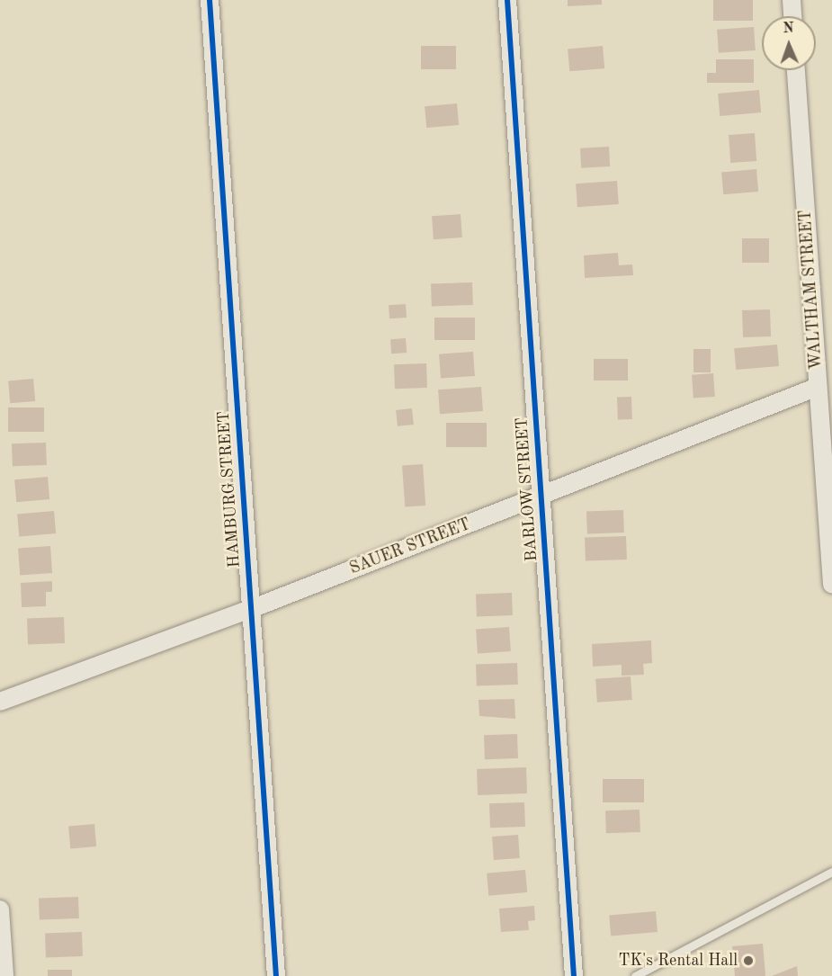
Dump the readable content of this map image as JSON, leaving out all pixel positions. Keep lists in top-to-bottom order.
{
  "streets": {
    "street": [
      "WALTHAM STREET",
      "HAMBURG STREET",
      "BARLOW STREET",
      "SAUER STREET"
    ]
  },
  "crossings": [
    ["WALTHAM STREET", "SAUER STREET"],
    ["HAMBURG STREET", "SAUER STREET"],
    ["BARLOW STREET", "SAUER STREET"]
  ],
  "places": ["TK's Rental Hall"],
  "north": "top"
}
